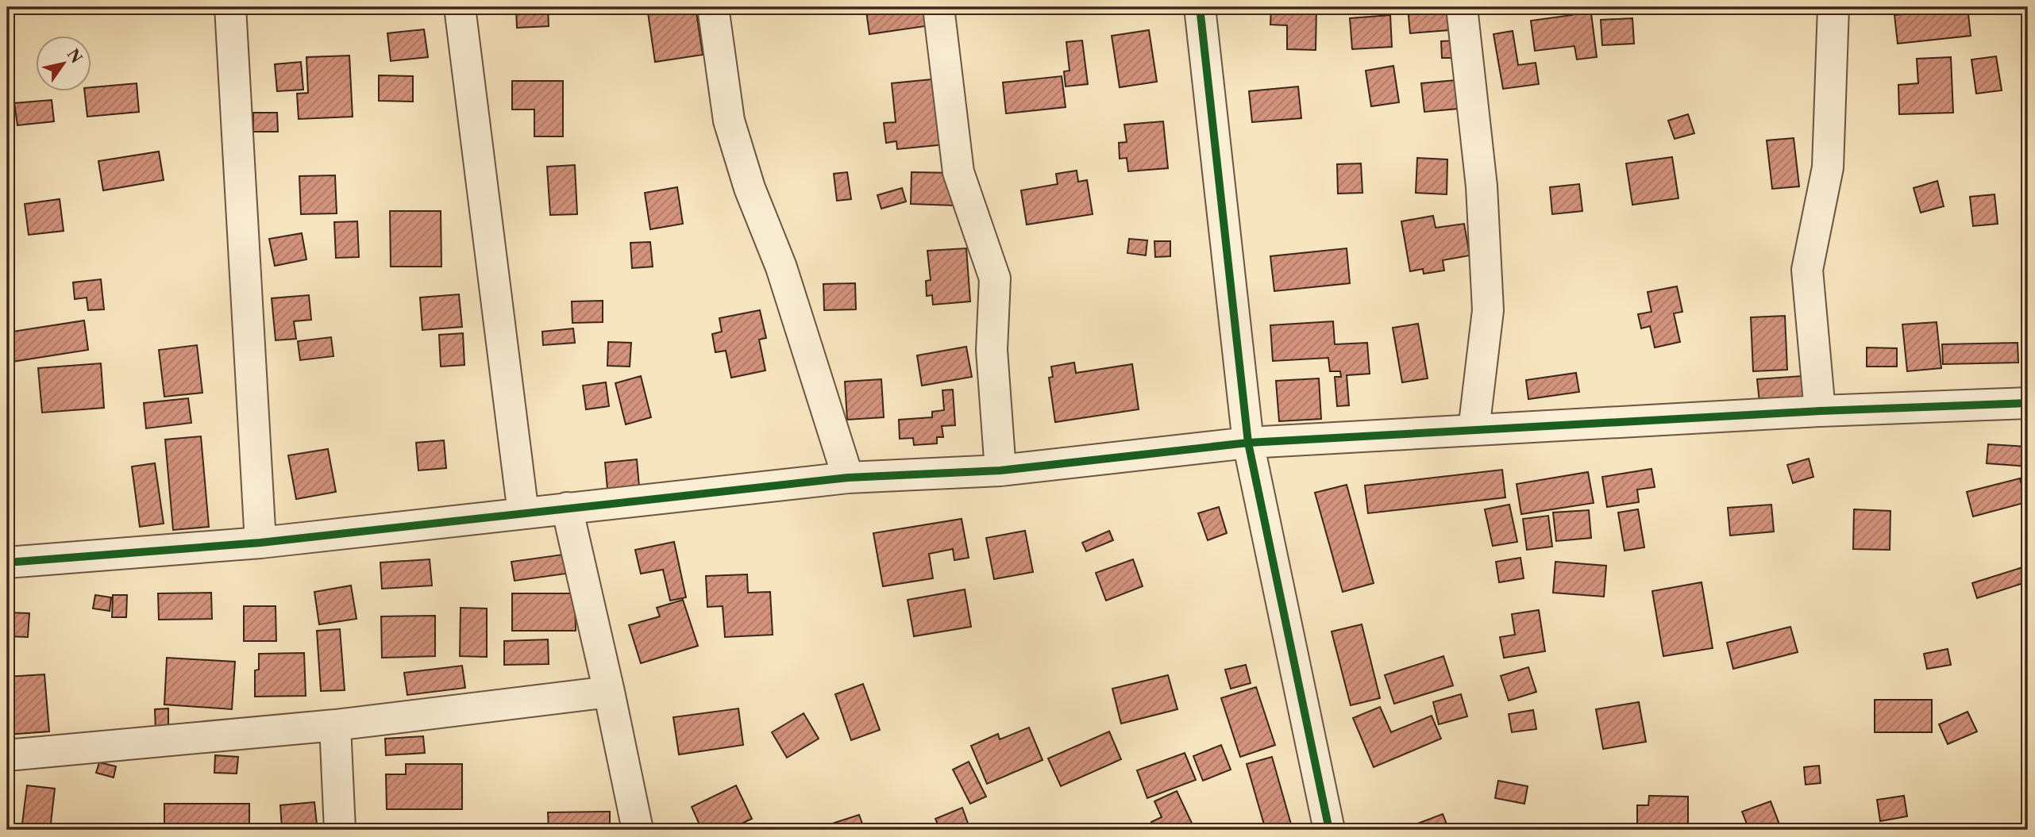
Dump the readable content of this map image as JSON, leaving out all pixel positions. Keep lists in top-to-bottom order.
{
  "north": "top right"
}
